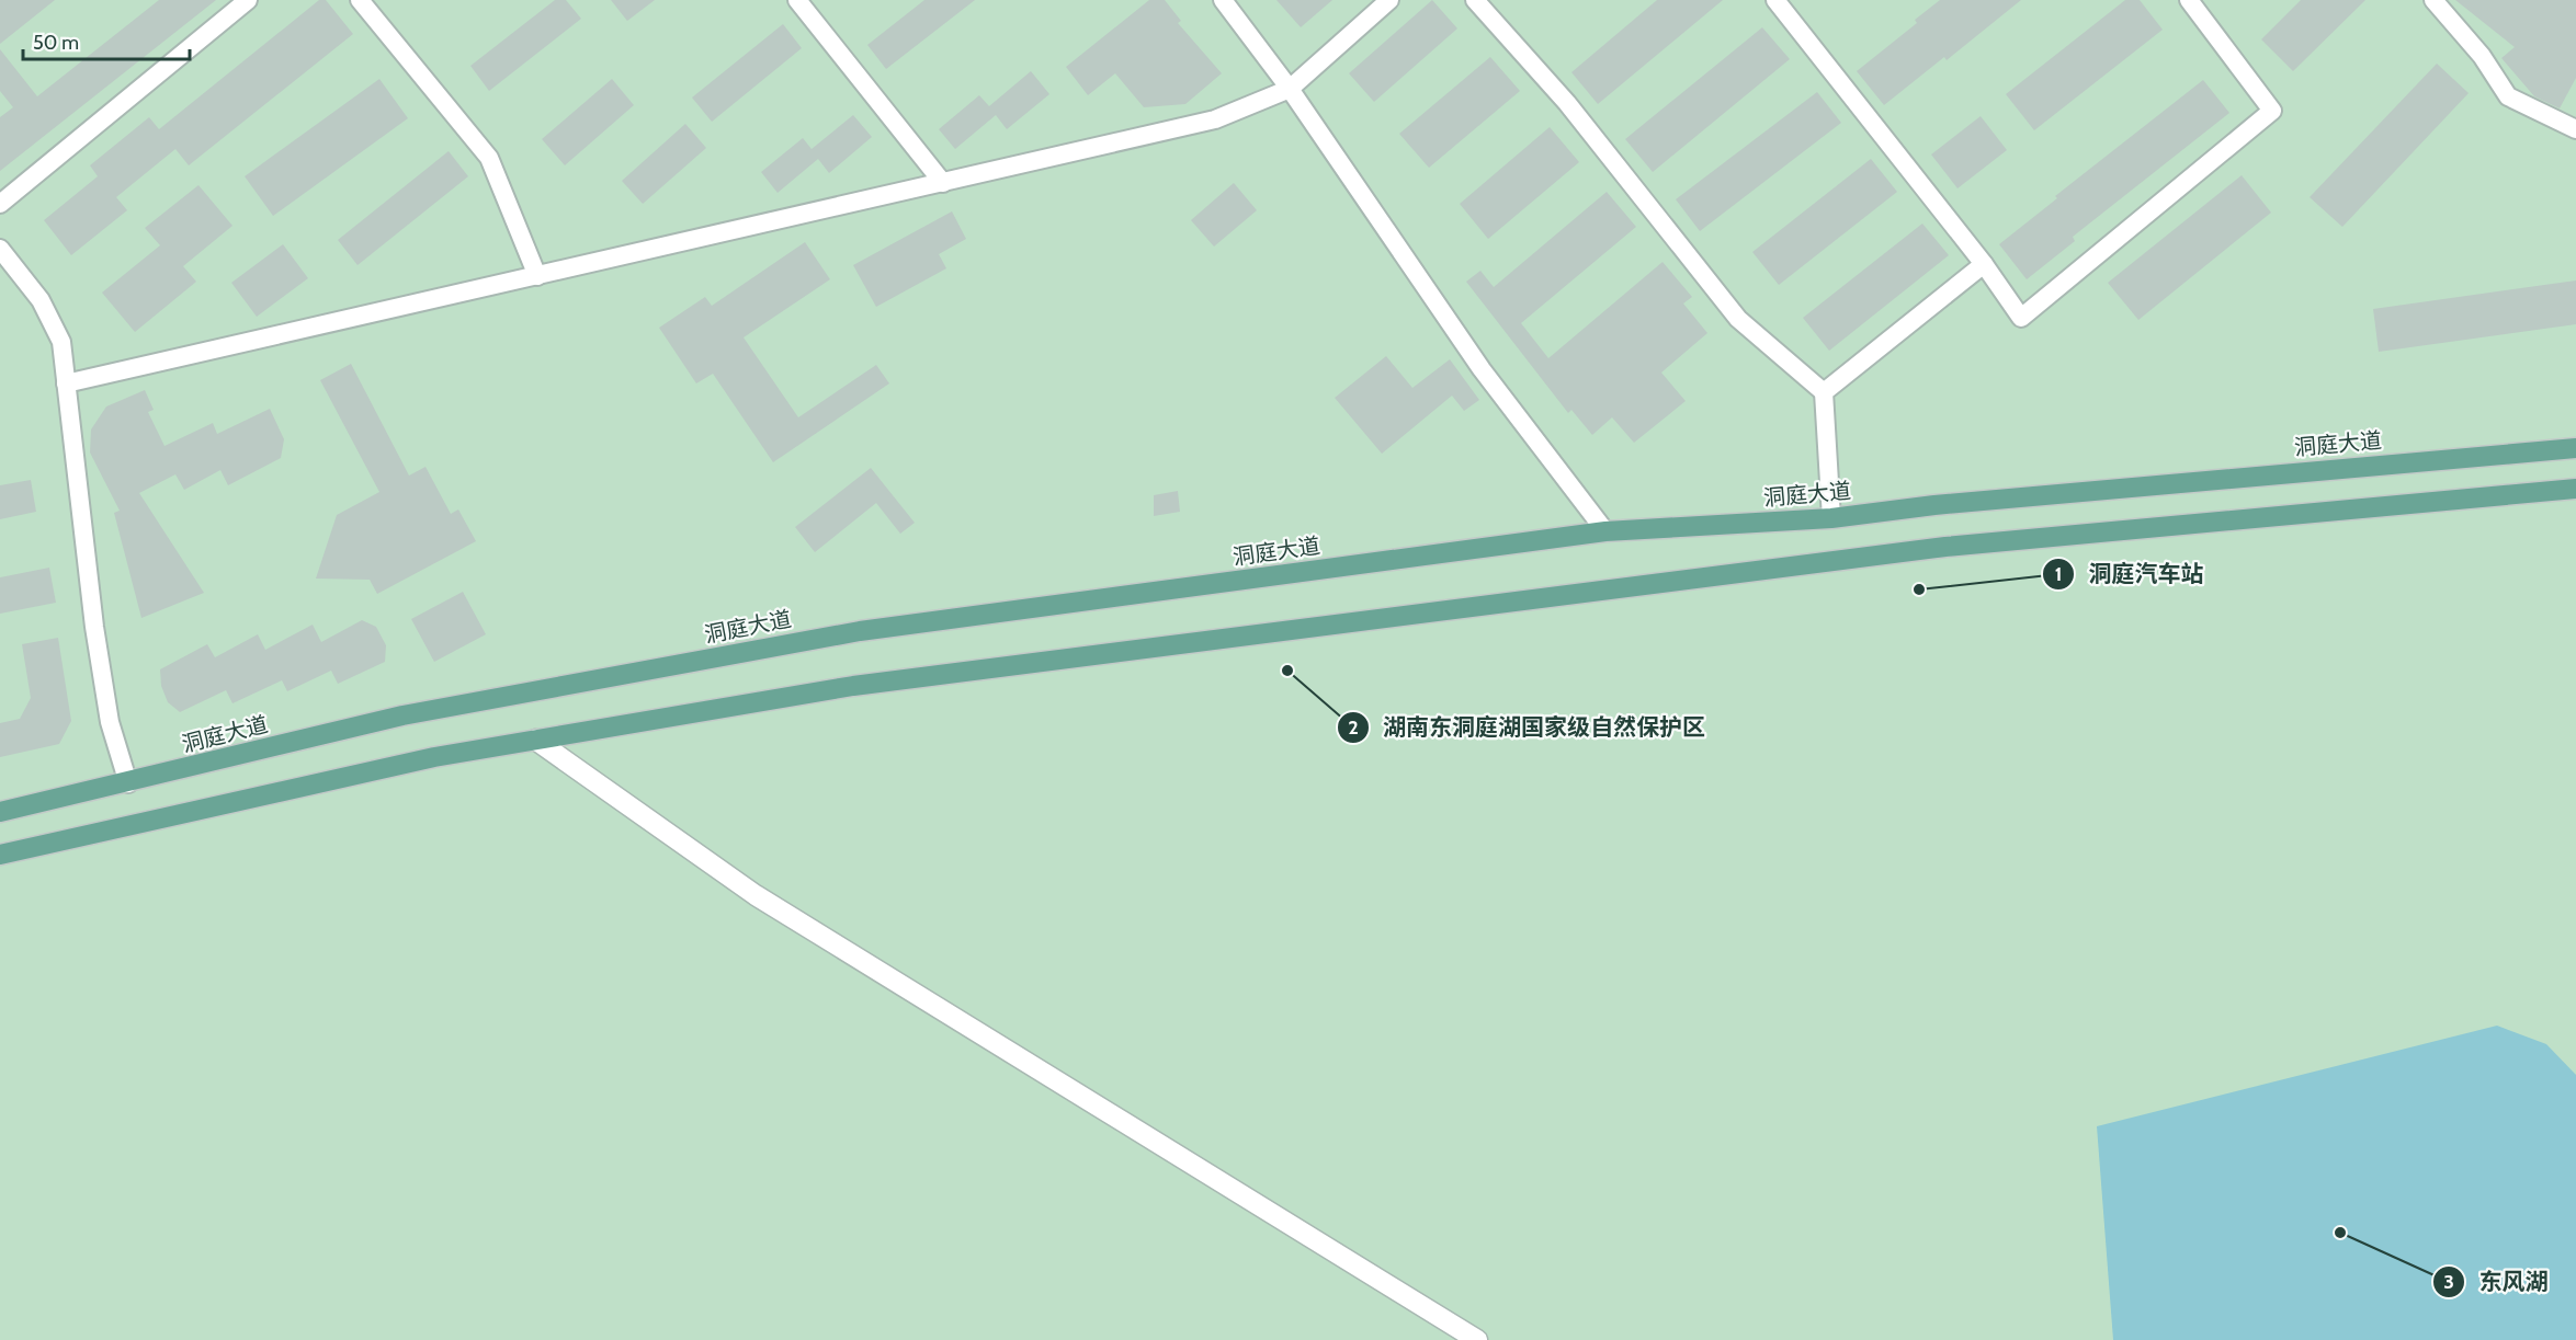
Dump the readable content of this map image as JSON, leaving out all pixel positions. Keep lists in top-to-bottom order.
{
  "streets": {
    "main road": ["洞庭大道"]
  },
  "places": ["洞庭汽车站", "湖南东洞庭湖国家级自然保护区", "东风湖"],
  "scale_bar": "50 m"
}
